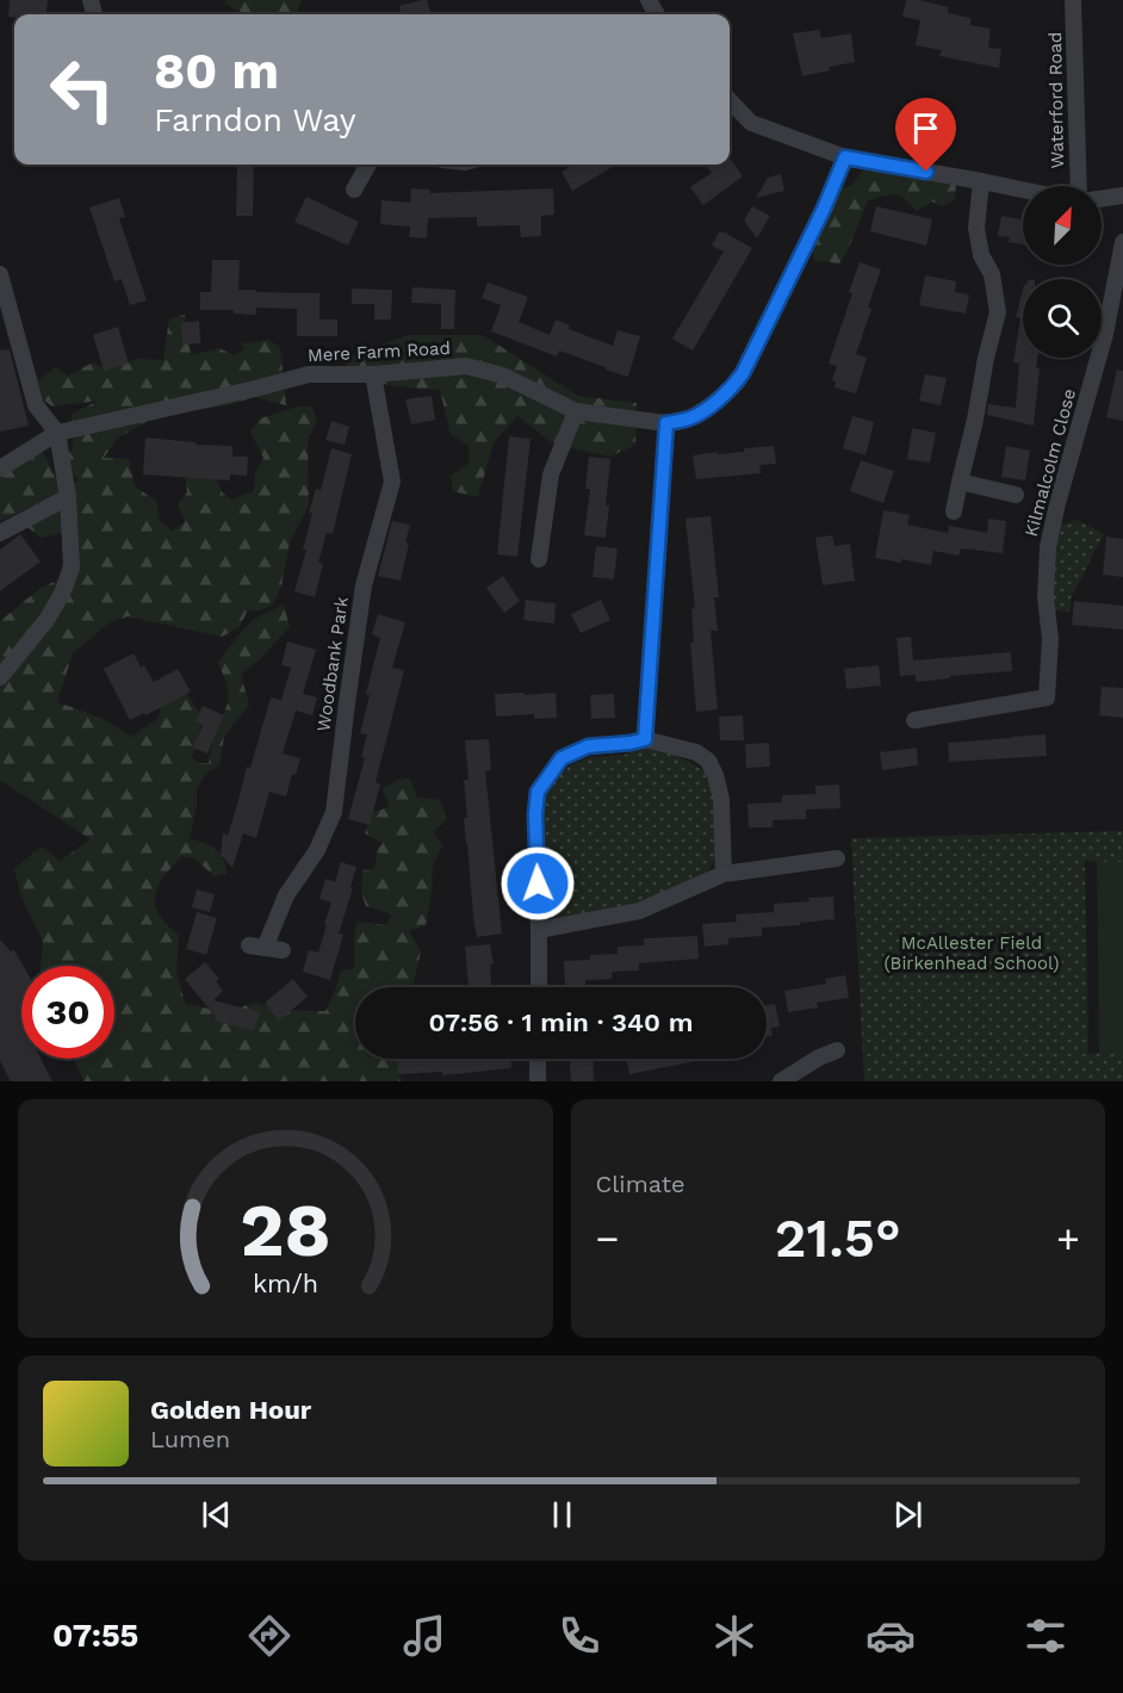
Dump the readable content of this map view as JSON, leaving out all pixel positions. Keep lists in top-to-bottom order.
{
  "streets": {
    "street": [
      "Waterford Road",
      "Mere Farm Road",
      "Kilmalcolm Close",
      "Woodbank Park"
    ]
  },
  "crossings": [
    ["Mere Farm Road", "Woodbank Park"]
  ],
  "parks": ["McAllester Field (Birkenhead School)"],
  "north": "top right",
  "page": {
    "turn": ["80 m", "Farndon Way"],
    "limit": "30",
    "trip": "07:56 · 1 min · 340 m",
    "tile": "Climate",
    "heat": ["−", "21.5°", "+"],
    "song": ["Golden Hour", "Lumen"],
    "tabs": "07:55",
    "gauge": ["28", "km/h"]
  }
}
